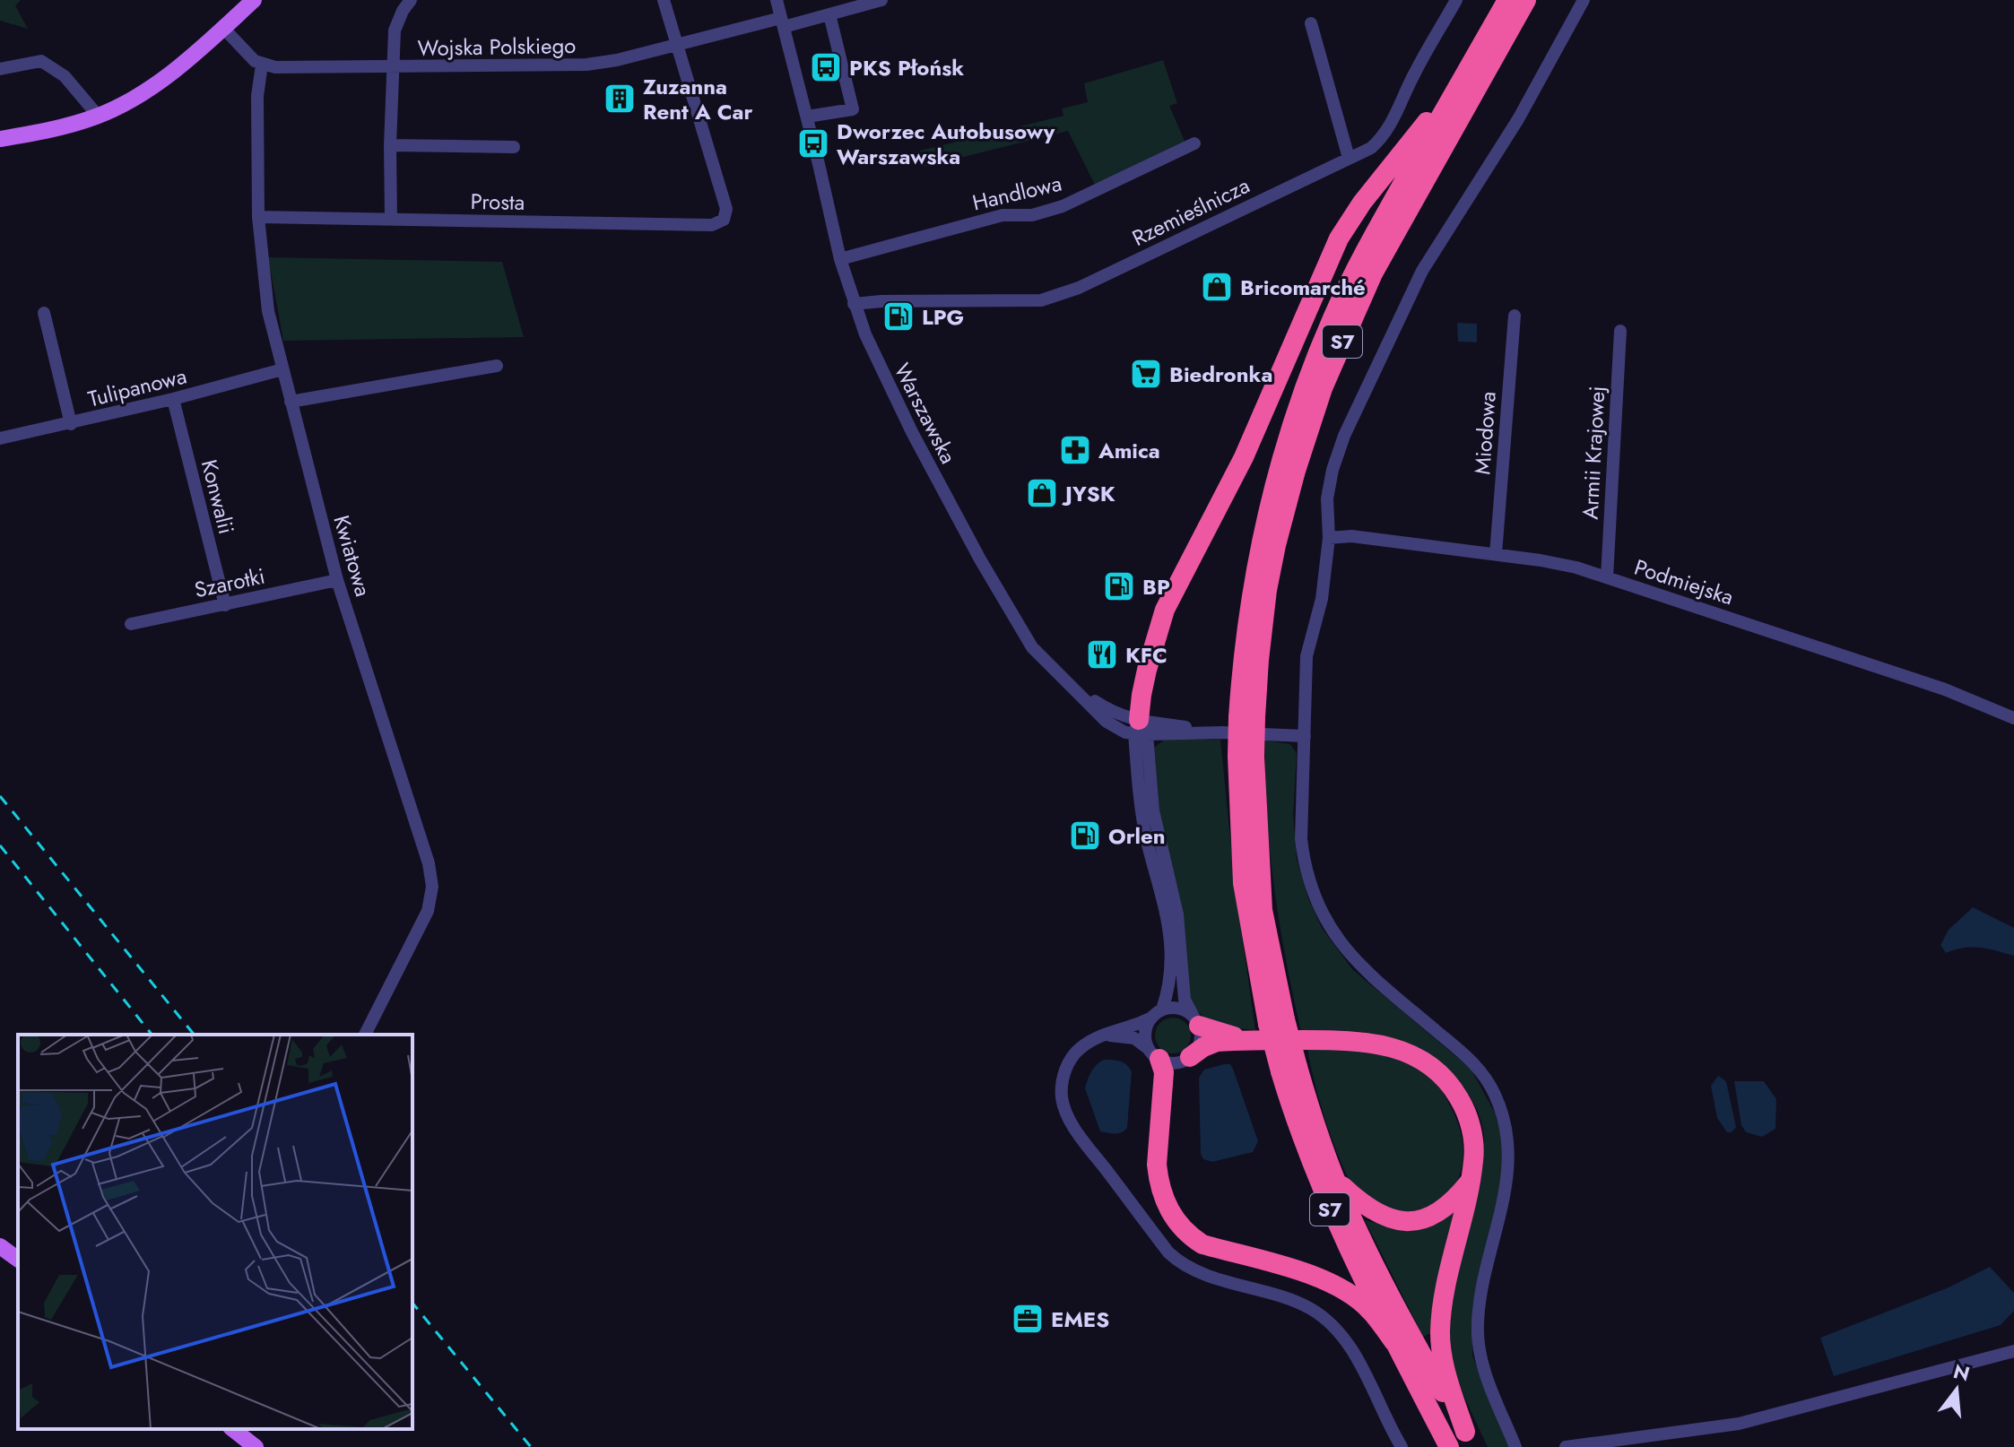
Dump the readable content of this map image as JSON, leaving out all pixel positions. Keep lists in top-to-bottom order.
{
  "streets": {
    "highway": ["S7"],
    "street": [
      "Wojska Polskiego",
      "Handlowa",
      "Prosta",
      "Rzemieślnicza",
      "Tulipanowa",
      "Warszawska",
      "Miodowa",
      "Armii Krajowej",
      "Konwalii",
      "Kwiatowa",
      "Podmiejska",
      "Szarotki"
    ]
  },
  "crossings": [
    ["Wojska Polskiego", "Prosta"],
    ["Wojska Polskiego", "Warszawska"],
    ["Wojska Polskiego", "Kwiatowa"],
    ["Handlowa", "Warszawska"],
    ["Prosta", "Kwiatowa"],
    ["Rzemieślnicza", "Warszawska"],
    ["Tulipanowa", "Konwalii"],
    ["Tulipanowa", "Kwiatowa"],
    ["Miodowa", "Podmiejska"],
    ["Armii Krajowej", "Podmiejska"],
    ["Konwalii", "Szarotki"],
    ["Kwiatowa", "Szarotki"]
  ],
  "places": {
    "bus stop": ["PKS Płońsk", "Dworzec Autobusowy Warszawska"],
    "building": ["Zuzanna Rent A Car"],
    "shop": ["Bricomarché", "JYSK"],
    "fuel station": ["LPG", "BP", "Orlen"],
    "supermarket": ["Biedronka"],
    "pharmacy": ["Amica"],
    "restaurant": ["KFC"],
    "office": ["EMES"]
  },
  "north": "top"
}
